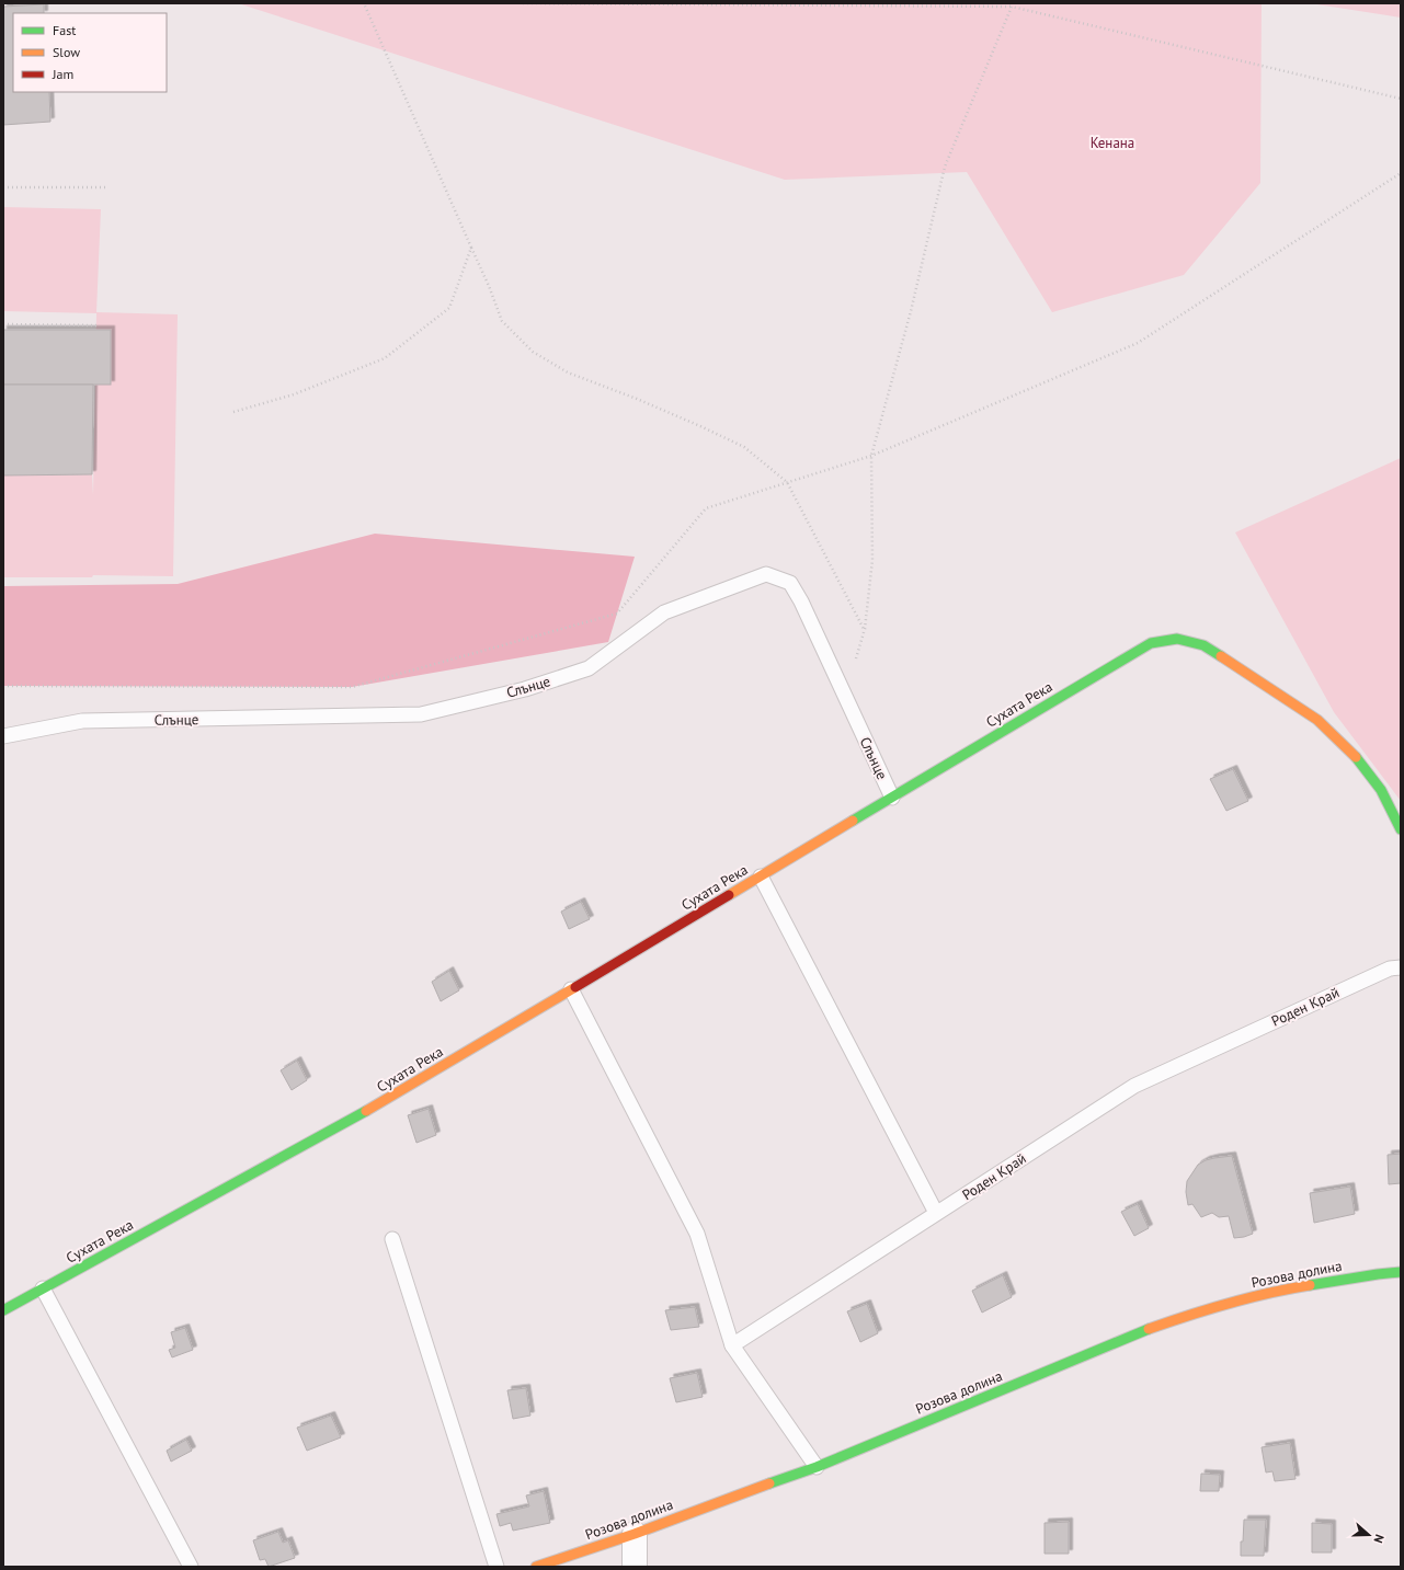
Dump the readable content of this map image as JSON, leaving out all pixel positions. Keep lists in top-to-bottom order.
{
  "streets": {
    "street": ["Сухата Река", "Розова долина"],
    "lane": ["Слънце", "Роден Край"]
  },
  "crossings": [
    ["Слънце", "Сухата Река"]
  ],
  "parks": ["Кенана"],
  "legend": ["Fast", "Slow", "Jam"],
  "north": "right"
}
